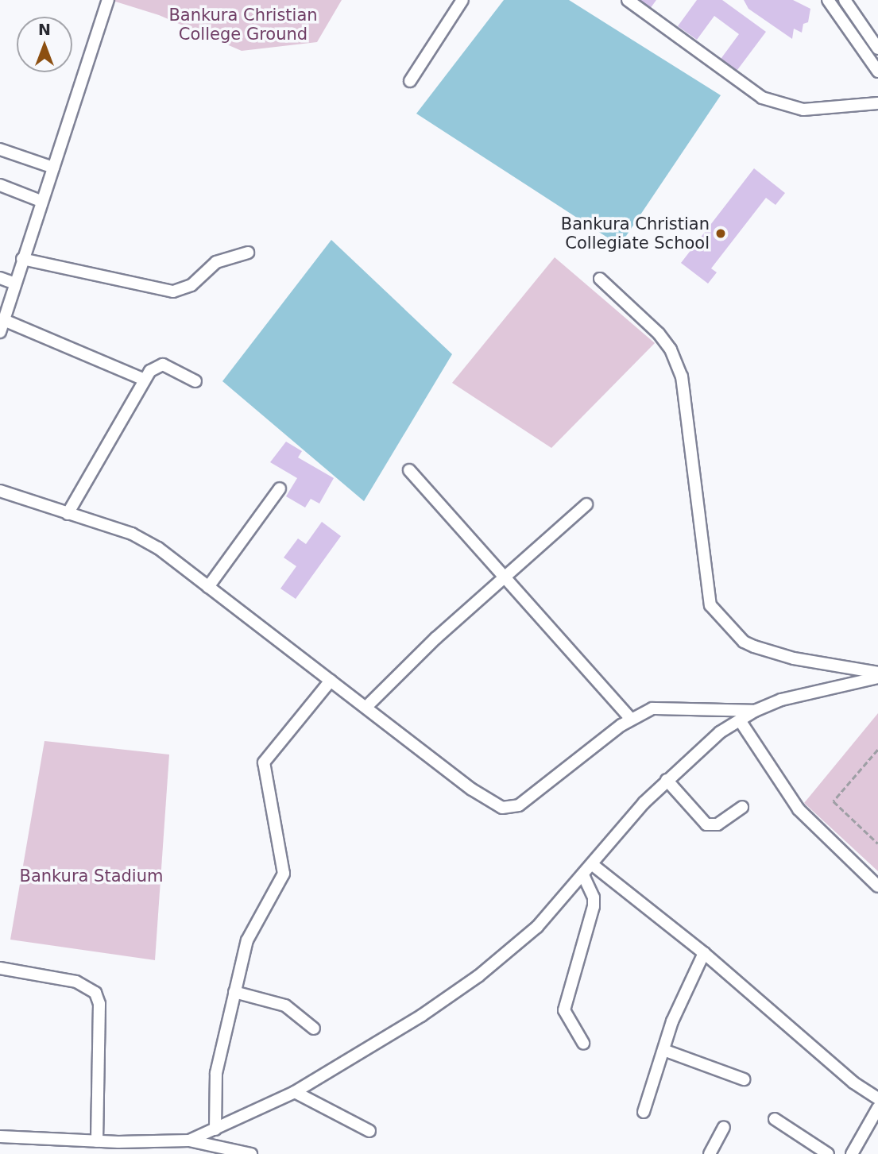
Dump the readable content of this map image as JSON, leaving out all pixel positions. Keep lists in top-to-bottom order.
{
  "parks": ["Bankura Christian College Ground", "Bankura Stadium"],
  "places": ["Bankura Christian Collegiate School"],
  "north": "top"
}
